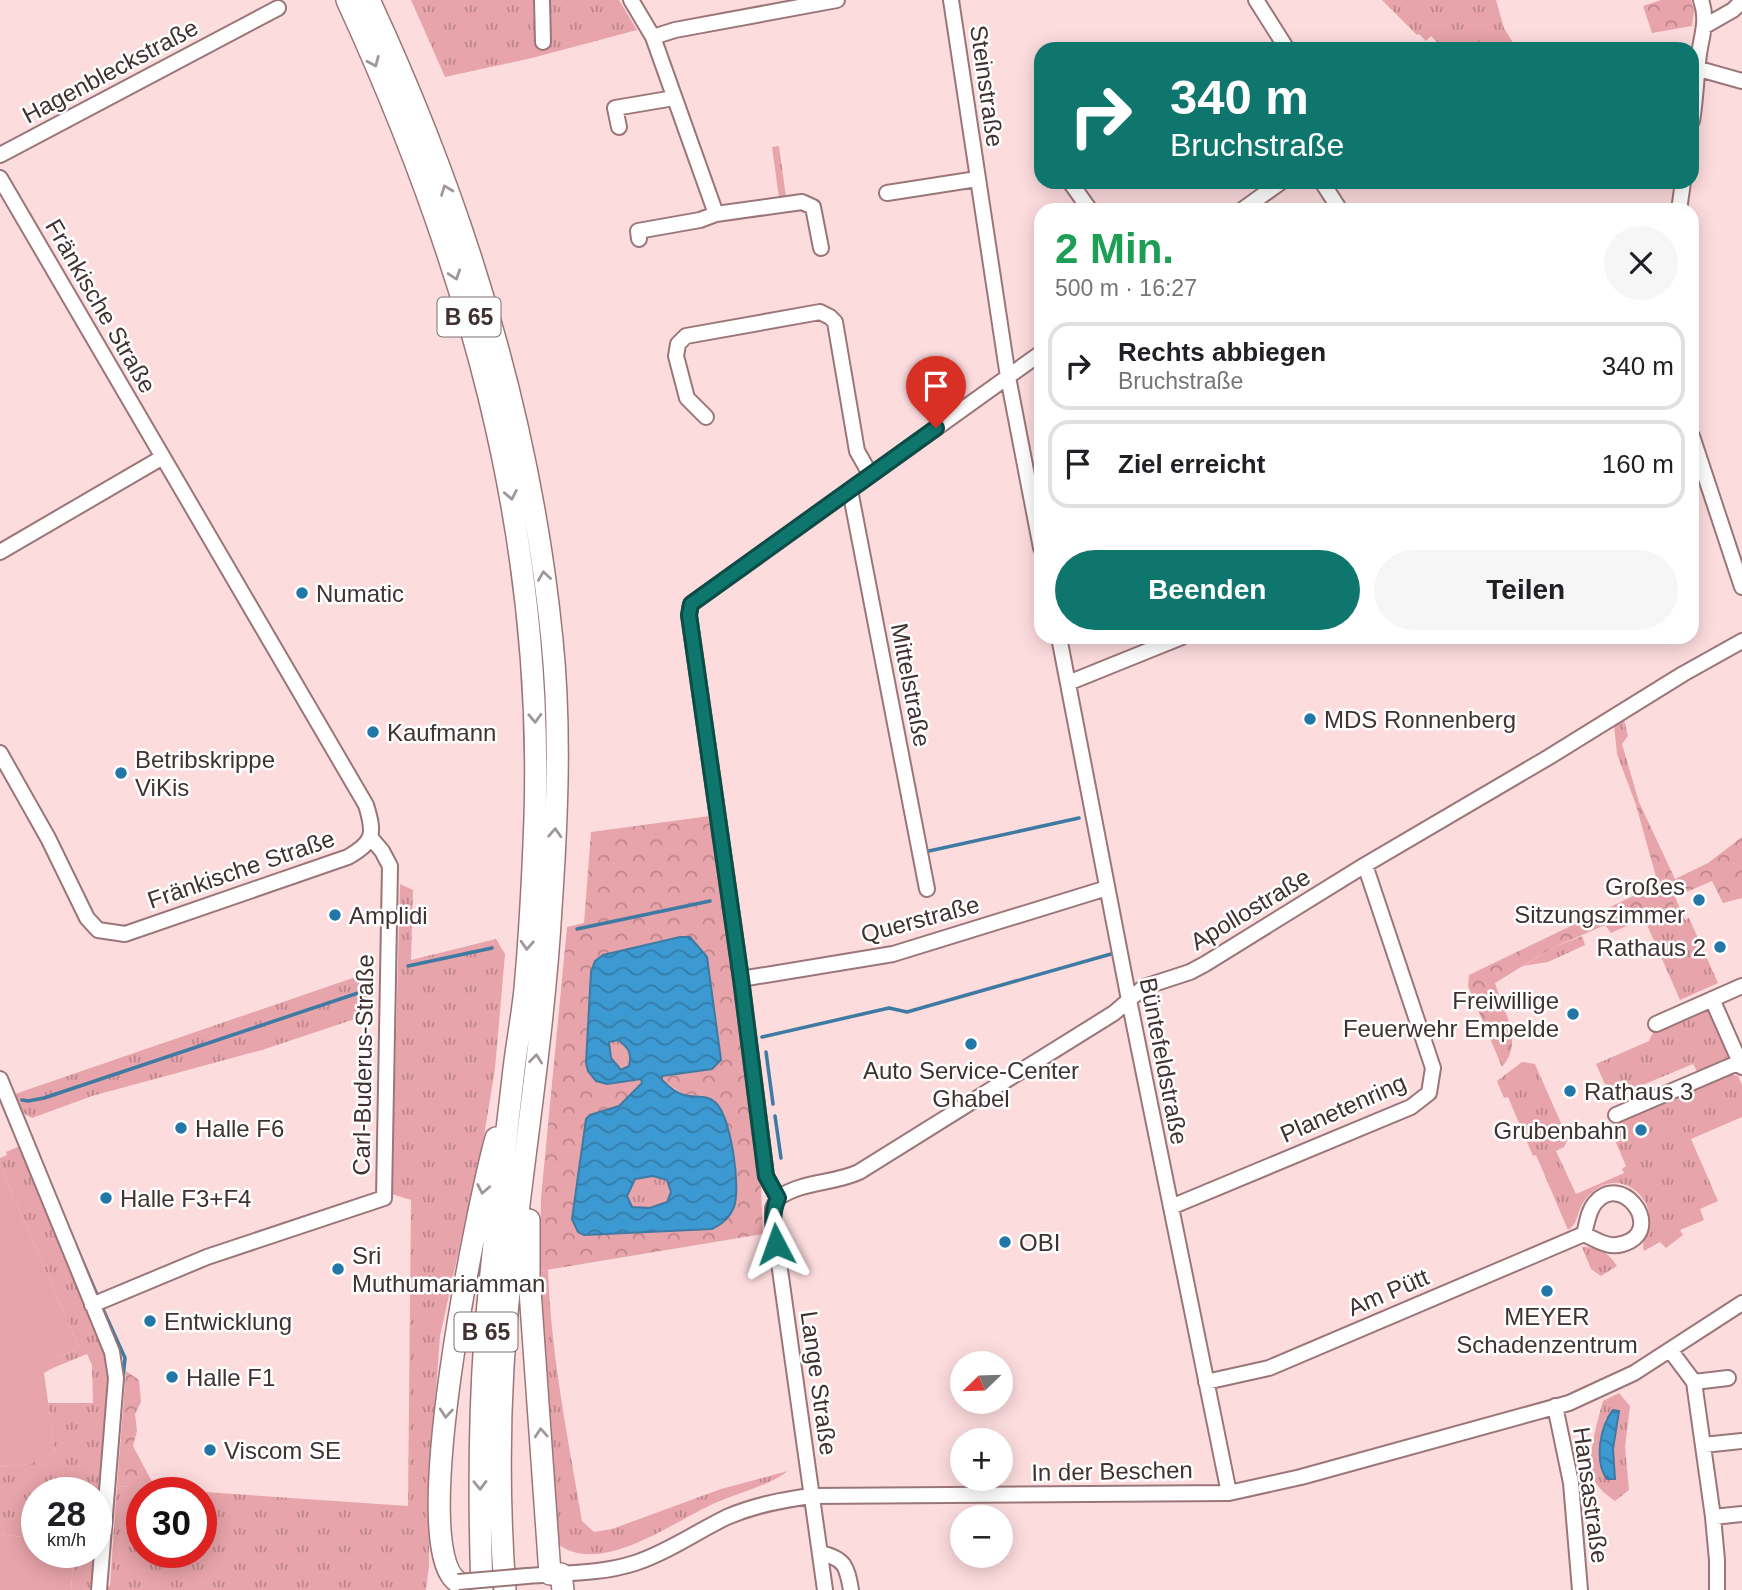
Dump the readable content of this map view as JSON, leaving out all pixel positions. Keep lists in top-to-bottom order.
{
  "streets": {
    "highway": ["B 65"],
    "street": [
      "Hagenbleckstraße",
      "Steinstraße",
      "Fränkische Straße",
      "Mittelstraße",
      "Apollostraße",
      "Querstraße",
      "Büntefeldstraße",
      "Carl-Buderus-Straße",
      "Planetenring",
      "Am Pütt",
      "Lange Straße",
      "In der Beschen",
      "Hansastraße"
    ]
  },
  "crossings": [
    ["Fränkische Straße", "Carl-Buderus-Straße"],
    ["Mittelstraße", "Lange Straße"],
    ["Apollostraße", "Büntefeldstraße"],
    ["Apollostraße", "Planetenring"],
    ["Apollostraße", "Lange Straße"],
    ["Querstraße", "Büntefeldstraße"],
    ["Querstraße", "Lange Straße"],
    ["Büntefeldstraße", "Planetenring"],
    ["Büntefeldstraße", "Am Pütt"],
    ["Büntefeldstraße", "In der Beschen"],
    ["Lange Straße", "In der Beschen"],
    ["In der Beschen", "Hansastraße"]
  ],
  "places": [
    "Numatic",
    "MDS Ronnenberg",
    "Kaufmann",
    "Betribskrippe ViKis",
    "Großes Sitzungszimmer",
    "Amplidi",
    "Rathaus 2",
    "Freiwillige Feuerwehr Empelde",
    "Auto Service-Center Ghabel",
    "Rathaus 3",
    "Halle F6",
    "Grubenbahn",
    "Halle F3+F4",
    "OBI",
    "Sri Muthumariamman",
    "MEYER Schadenzentrum",
    "Entwicklung",
    "Halle F1",
    "Viscom SE"
  ],
  "north": "bottom left",
  "page": {
    "turn": ["340 m", "Bruchstraße"],
    "heading": ["2 Min.", "500 m · 16:27"],
    "list": [
      {
        "name": "Rechts abbiegen",
        "note": "Bruchstraße",
        "value": "340 m"
      },
      {
        "name": "Ziel erreicht",
        "value": "160 m"
      }
    ],
    "buttons": ["Beenden", "Teilen"],
    "map_buttons": ["+", "−"],
    "speed": "28 km/h",
    "limit": "30"
  }
}
